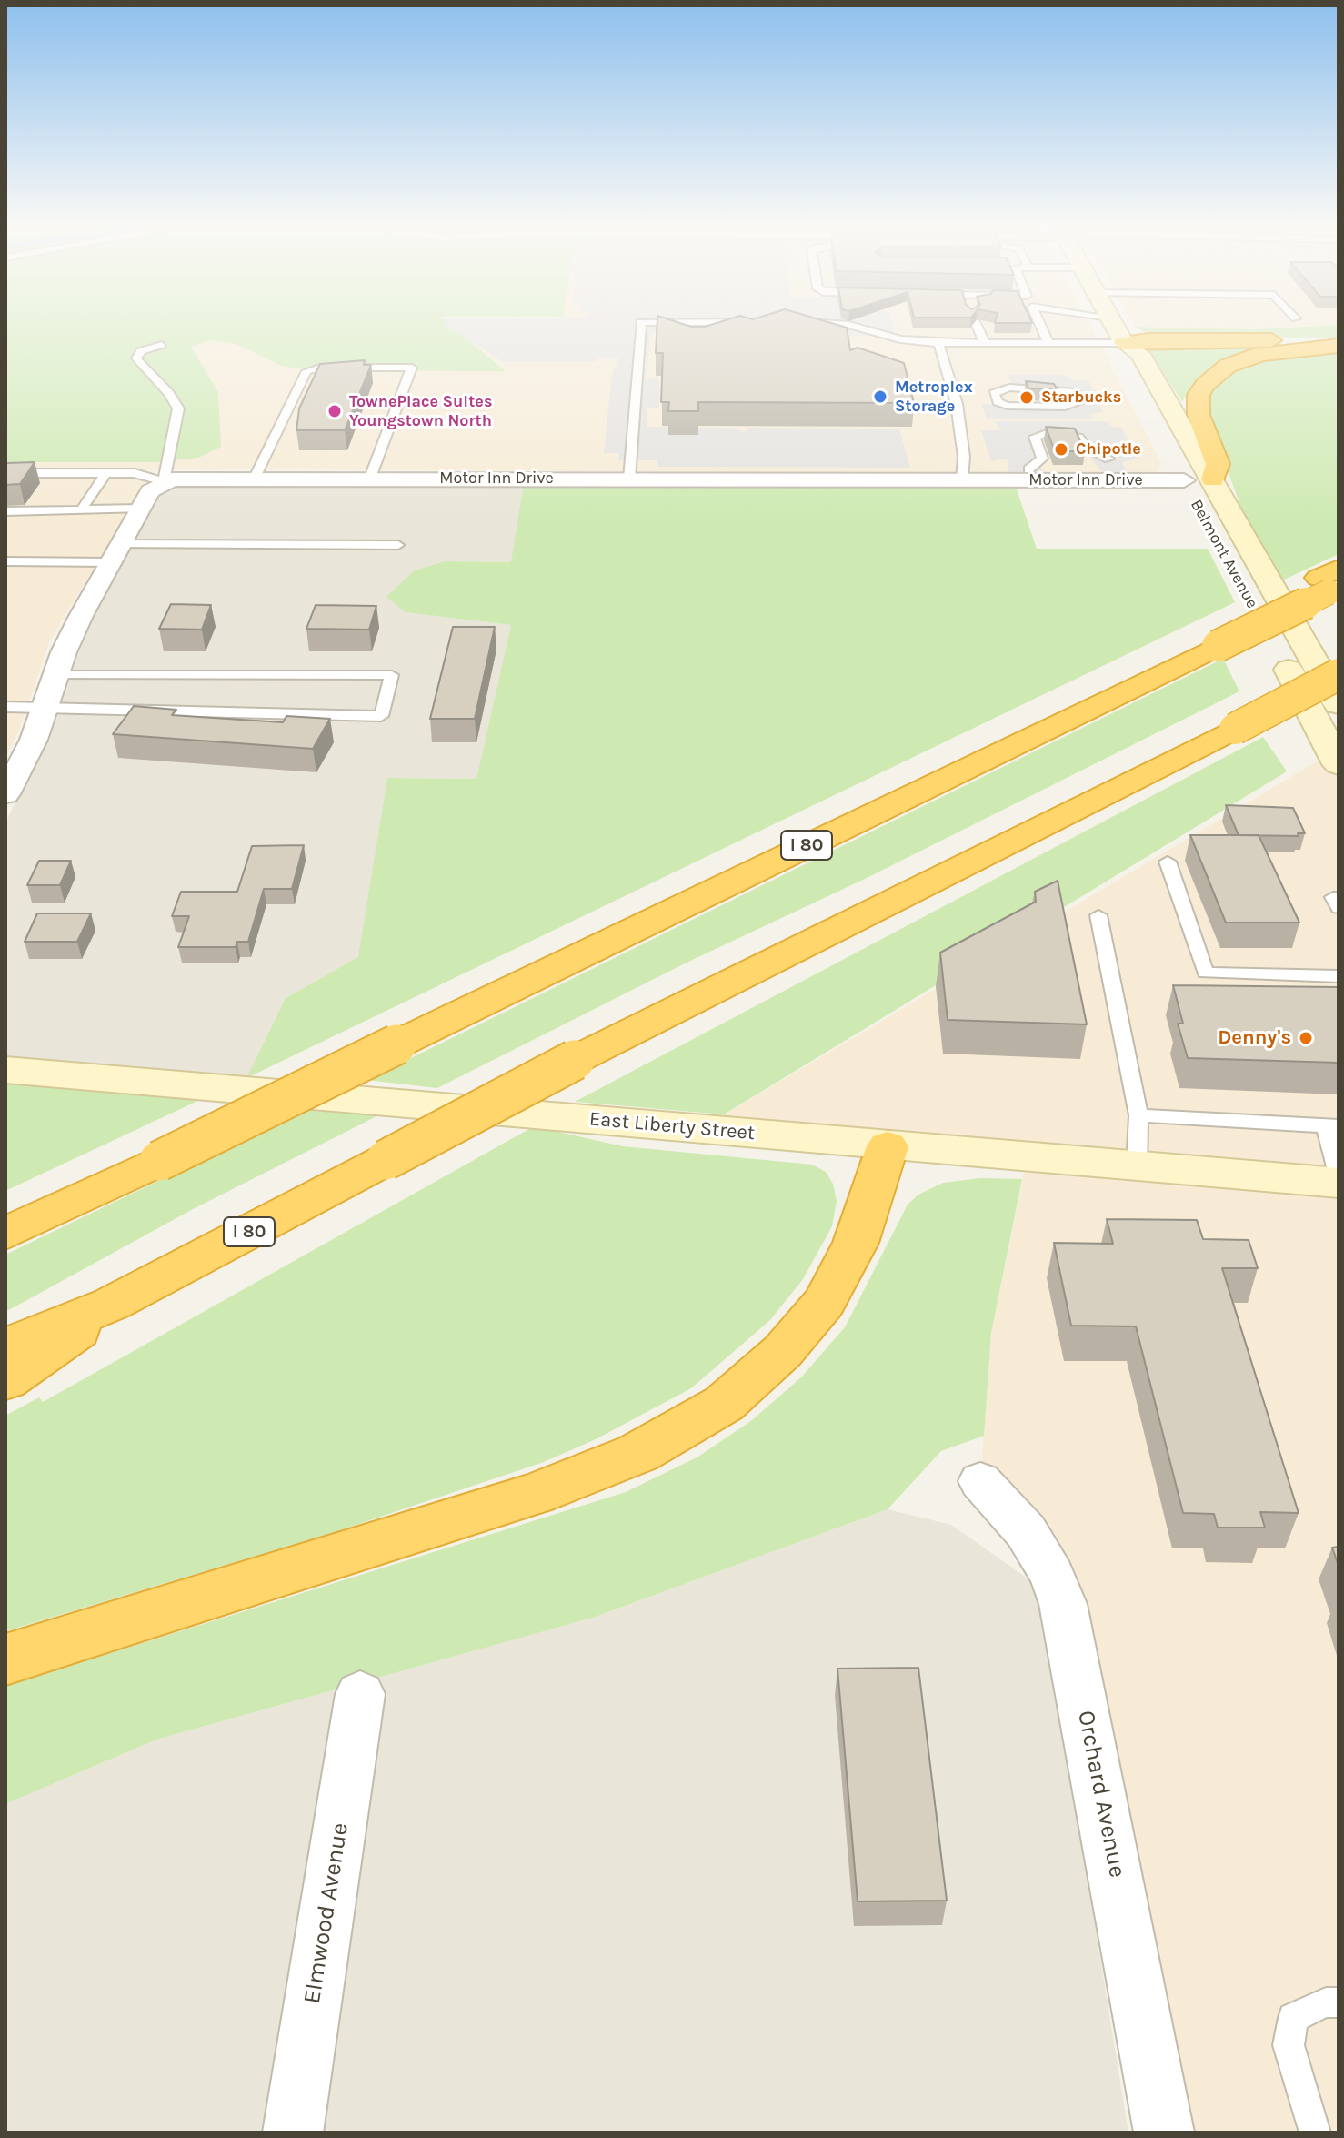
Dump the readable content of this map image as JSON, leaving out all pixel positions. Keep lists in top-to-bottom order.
{
  "streets": {
    "highway": ["I 80"],
    "main road": ["Belmont Avenue", "East Liberty Street"],
    "street": ["Motor Inn Drive", "Orchard Avenue", "Elmwood Avenue"]
  },
  "crossings": [
    ["Motor Inn Drive", "Belmont Avenue"]
  ],
  "places": [
    "Metroplex Storage",
    "Starbucks",
    "TownePlace Suites Youngstown North",
    "Chipotle",
    "Denny's"
  ]
}
